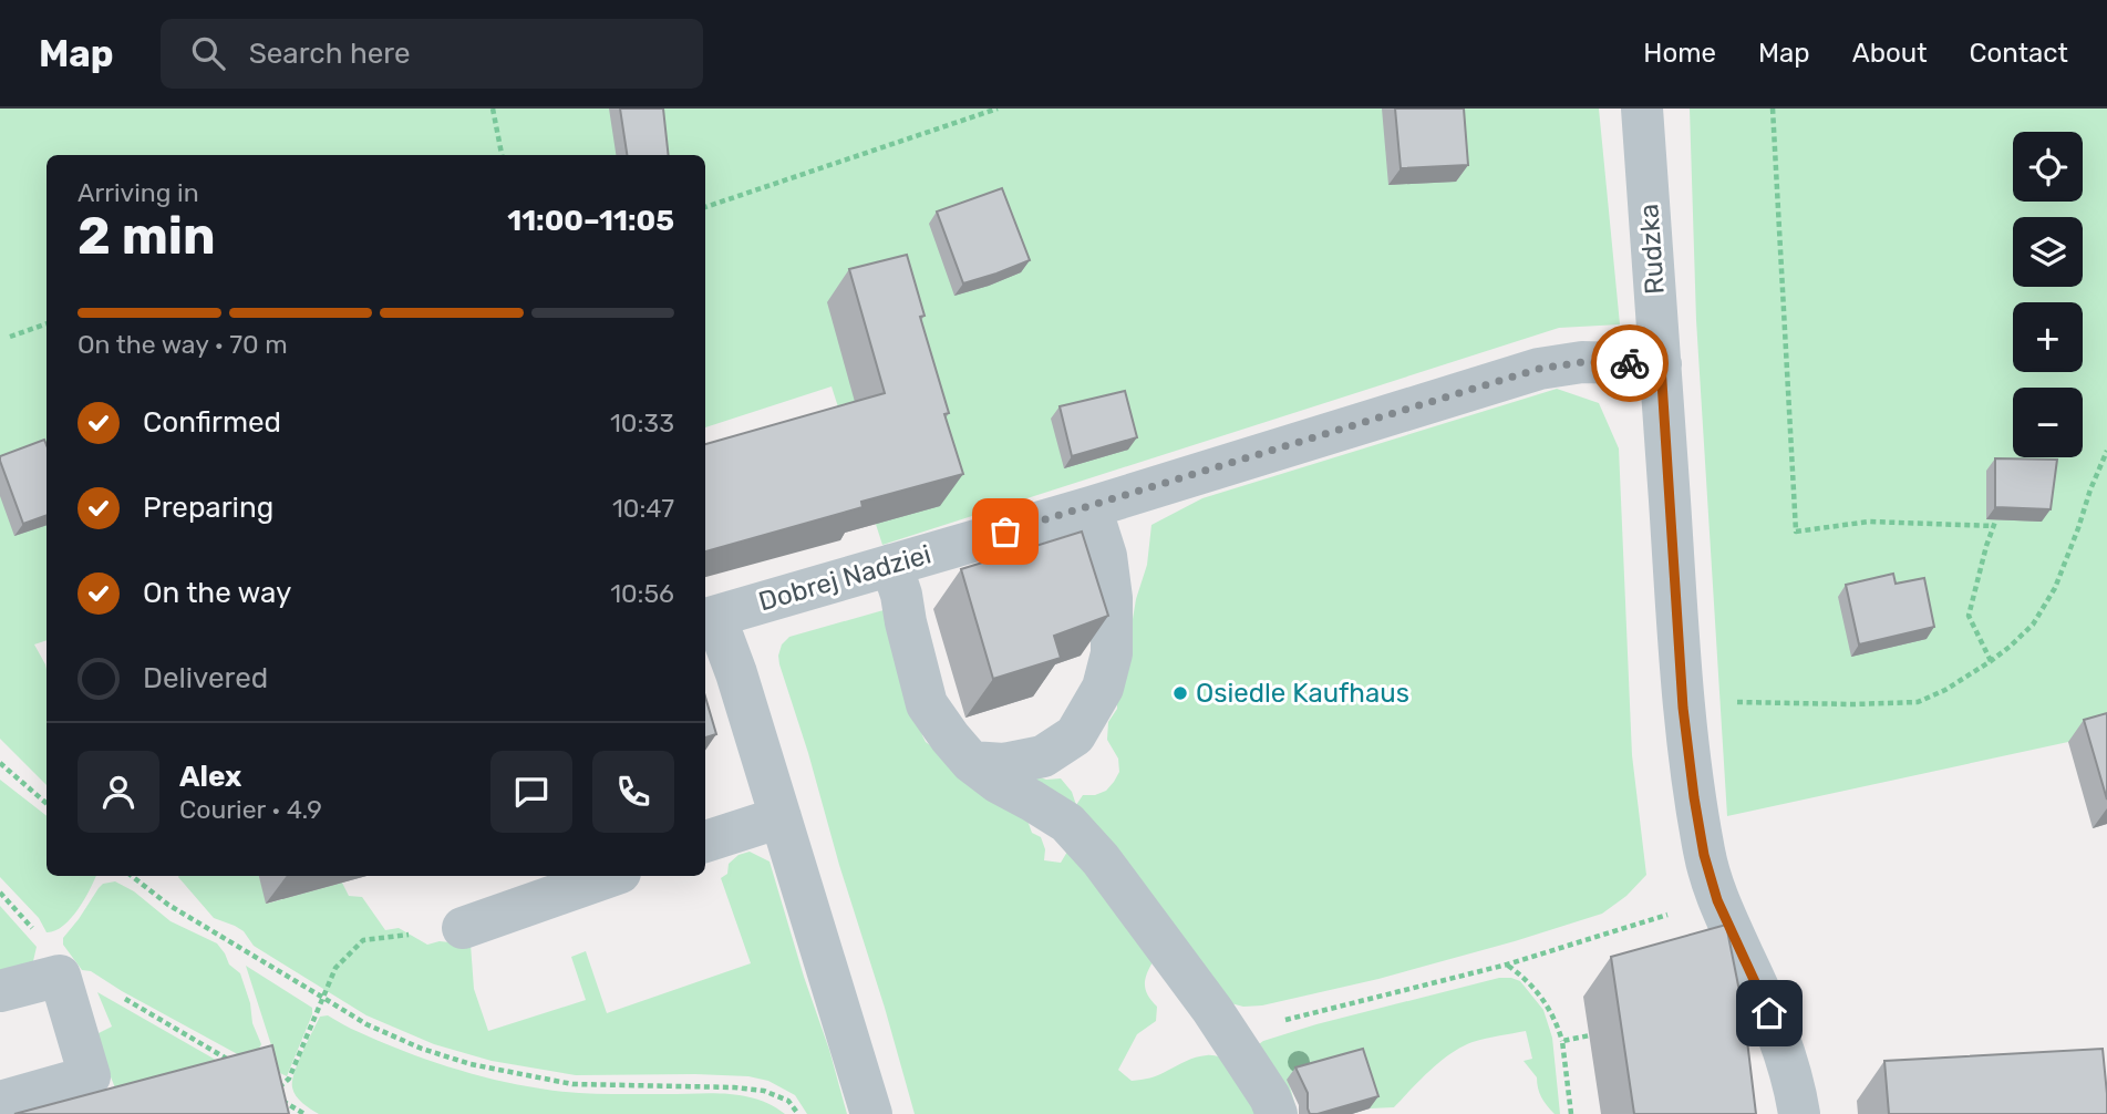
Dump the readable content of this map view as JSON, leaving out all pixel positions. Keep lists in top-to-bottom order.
{
  "streets": {
    "street": ["Rudzka", "Dobrej Nadziei"]
  },
  "crossings": [
    ["Rudzka", "Dobrej Nadziei"]
  ],
  "places": ["Osiedle Kaufhaus"],
  "page": {
    "header": "Map",
    "search": "Search here",
    "nav": [
      "Home",
      "Map",
      "About",
      "Contact"
    ],
    "map_buttons": ["+", "−"],
    "heading": ["2 min", "Arriving in", "11:00–11:05"],
    "panel": ["Alex", "Courier · 4.9"],
    "bar": "On the way · 70 m",
    "list": [
      ["Confirmed", "10:33"],
      ["Preparing", "10:47"],
      ["On the way", "10:56"],
      "Delivered"
    ]
  }
}
